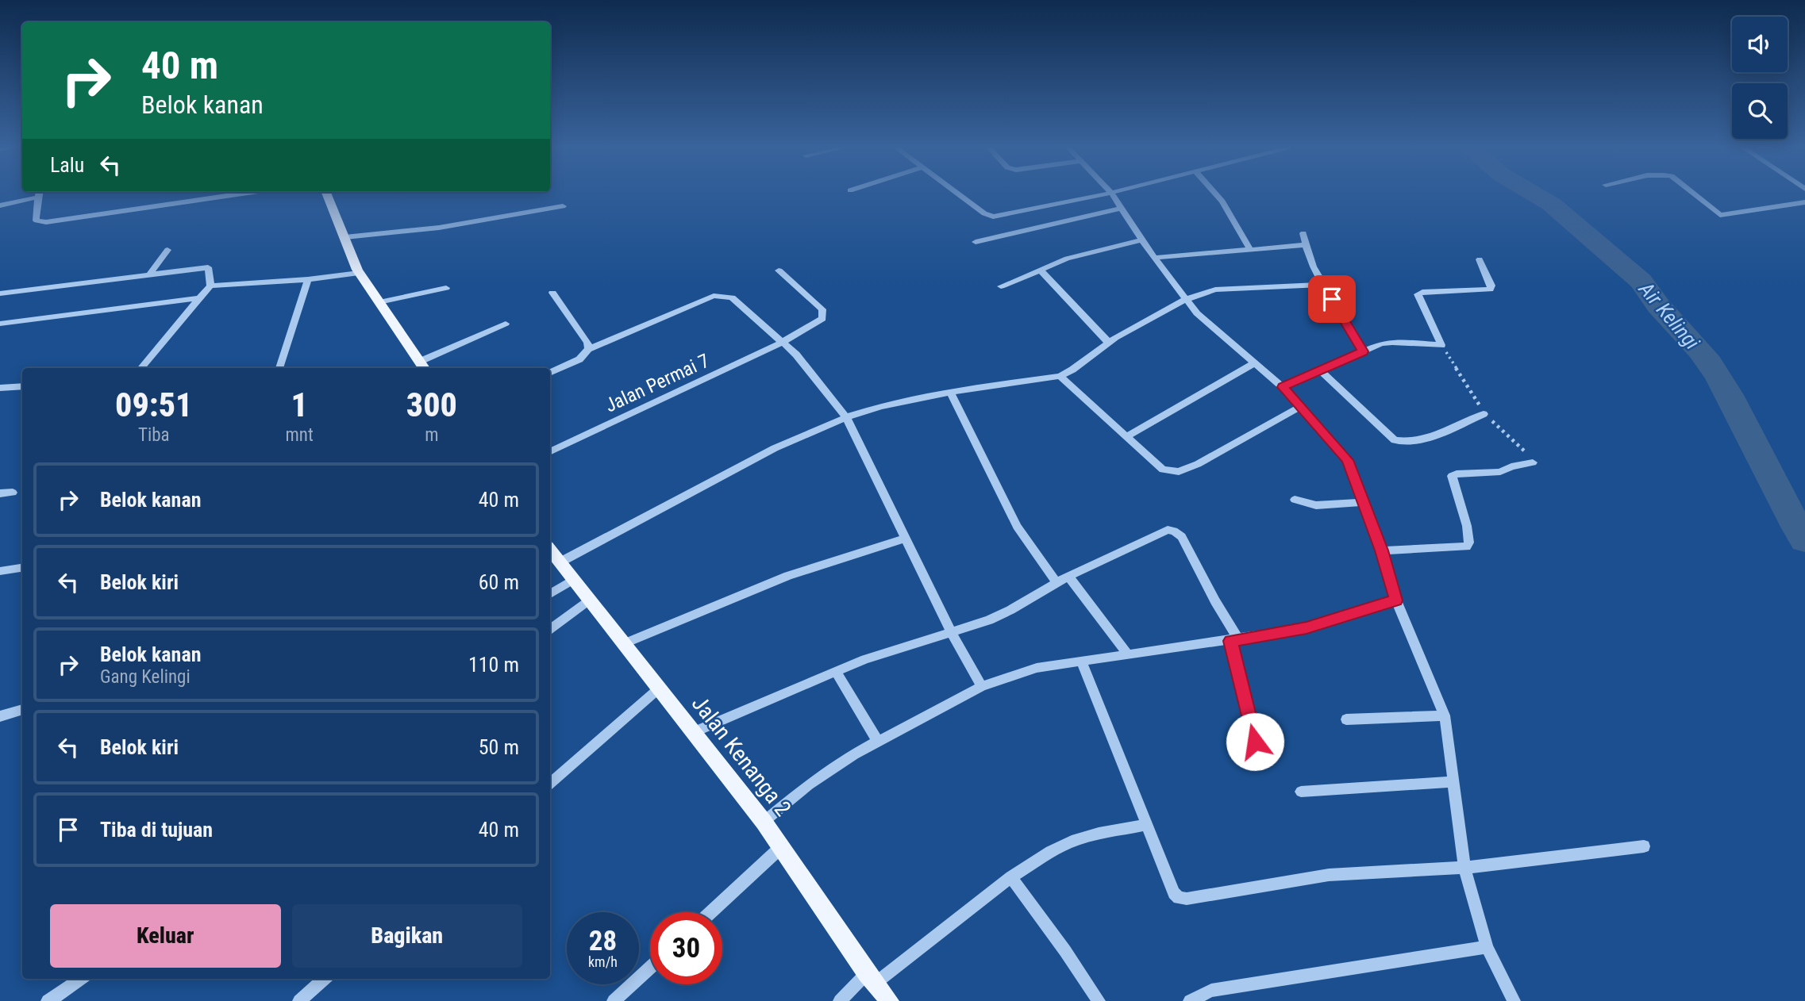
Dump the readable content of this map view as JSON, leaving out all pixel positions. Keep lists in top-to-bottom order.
{
  "streets": {
    "main road": ["Jalan Kenanga 2"],
    "street": ["Jalan Permai 7"]
  },
  "water": ["Air Kelingi"],
  "page": {
    "turn": ["40 m", "Belok kanan"],
    "then": "Lalu",
    "eta": [
      "09:51",
      "Tiba",
      "1",
      "mnt",
      "300",
      "m"
    ],
    "list": [
      {
        "name": "Belok kanan",
        "value": "40 m"
      },
      {
        "name": "Belok kiri",
        "value": "60 m"
      },
      {
        "name": "Belok kanan",
        "note": "Gang Kelingi",
        "value": "110 m"
      },
      {
        "name": "Belok kiri",
        "value": "50 m"
      },
      {
        "name": "Tiba di tujuan",
        "value": "40 m"
      }
    ],
    "buttons": ["Keluar", "Bagikan"],
    "speed": "28 km/h",
    "limit": "30"
  }
}
